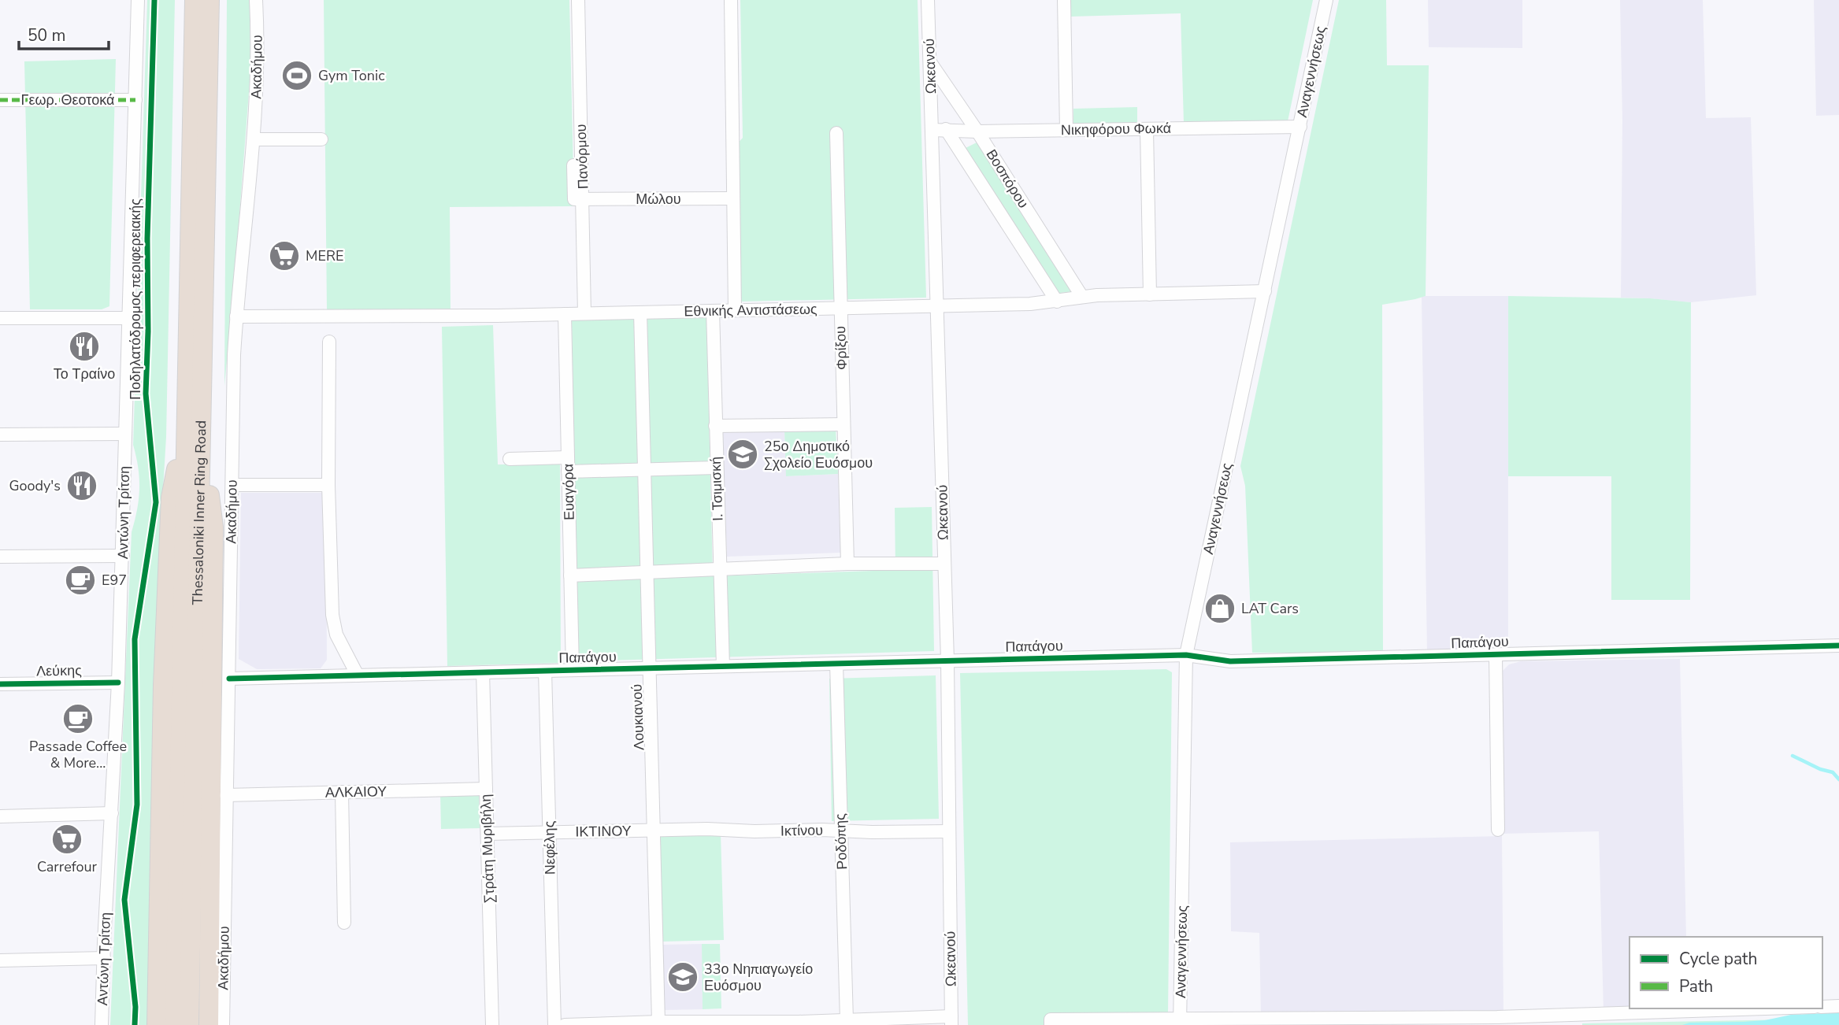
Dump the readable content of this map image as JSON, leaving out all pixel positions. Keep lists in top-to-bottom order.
{
  "streets": {
    "highway": ["Thessaloniki Inner Ring Road"],
    "street": [
      "Ωκεανού",
      "Ακαδήμου",
      "Αναγεννήσεως",
      "Γεωρ. Θεοτοκά",
      "Νικηφόρου Φωκά",
      "Πανόρμου",
      "Βοσπόρου",
      "Μώλου",
      "Εθνικής Αντιστάσεως",
      "Φρίξου",
      "Ι. Τσιμισκή",
      "Ευαγόρα",
      "Αντώνη Τρίτση",
      "Παπάγου",
      "Λεύκης",
      "Λουκιανού",
      "ΑΛΚΑΙΟΥ",
      "Ικτίνου",
      "ΙΚΤΙΝΟΥ",
      "Ροδόπης",
      "Νεφέλης",
      "Στράτη Μυριβήλη"
    ],
    "cycle path": ["Ποδηλατόδρομος περιφερειακής"]
  },
  "crossings": [
    ["Ωκεανού", "Νικηφόρου Φωκά"],
    ["Ωκεανού", "Βοσπόρου"],
    ["Ωκεανού", "Εθνικής Αντιστάσεως"],
    ["Ωκεανού", "Παπάγου"],
    ["Ωκεανού", "Ικτίνου"],
    ["Ακαδήμου", "Εθνικής Αντιστάσεως"],
    ["Ακαδήμου", "Παπάγου"],
    ["Ακαδήμου", "ΑΛΚΑΙΟΥ"],
    ["Αναγεννήσεως", "Νικηφόρου Φωκά"],
    ["Αναγεννήσεως", "Εθνικής Αντιστάσεως"],
    ["Αναγεννήσεως", "Παπάγου"],
    ["Γεωρ. Θεοτοκά", "Αντώνη Τρίτση"],
    ["Νικηφόρου Φωκά", "Βοσπόρου"],
    ["Πανόρμου", "Μώλου"],
    ["Πανόρμου", "Εθνικής Αντιστάσεως"],
    ["Βοσπόρου", "Εθνικής Αντιστάσεως"],
    ["Εθνικής Αντιστάσεως", "Φρίξου"],
    ["Εθνικής Αντιστάσεως", "Ι. Τσιμισκή"],
    ["Εθνικής Αντιστάσεως", "Ευαγόρα"],
    ["Εθνικής Αντιστάσεως", "Λουκιανού"],
    ["Ι. Τσιμισκή", "Παπάγου"],
    ["Ευαγόρα", "Παπάγου"],
    ["Αντώνη Τρίτση", "Λεύκης"],
    ["Παπάγου", "Λουκιανού"],
    ["Παπάγου", "Ροδόπης"],
    ["Παπάγου", "Νεφέλης"],
    ["Παπάγου", "Στράτη Μυριβήλη"],
    ["Λουκιανού", "Ικτίνου"],
    ["Λουκιανού", "ΙΚΤΙΝΟΥ"],
    ["ΑΛΚΑΙΟΥ", "Στράτη Μυριβήλη"],
    ["Ικτίνου", "ΙΚΤΙΝΟΥ"],
    ["Ικτίνου", "Ροδόπης"],
    ["ΙΚΤΙΝΟΥ", "Νεφέλης"],
    ["ΙΚΤΙΝΟΥ", "Στράτη Μυριβήλη"]
  ],
  "places": {
    "sports": ["Gym Tonic"],
    "supermarket": ["MERE", "Carrefour"],
    "restaurant": ["Το Τραίνο", "Goody's"],
    "school or university": ["25ο Δημοτικό Σχολείο Ευόσμου", "33ο Νηπιαγωγείο Ευόσμου"],
    "cafe": ["E97", "Passade Coffee & More..."],
    "shop": ["LAT Cars"]
  },
  "legend": ["Cycle path", "Path"],
  "scale_bar": "50 m"
}
